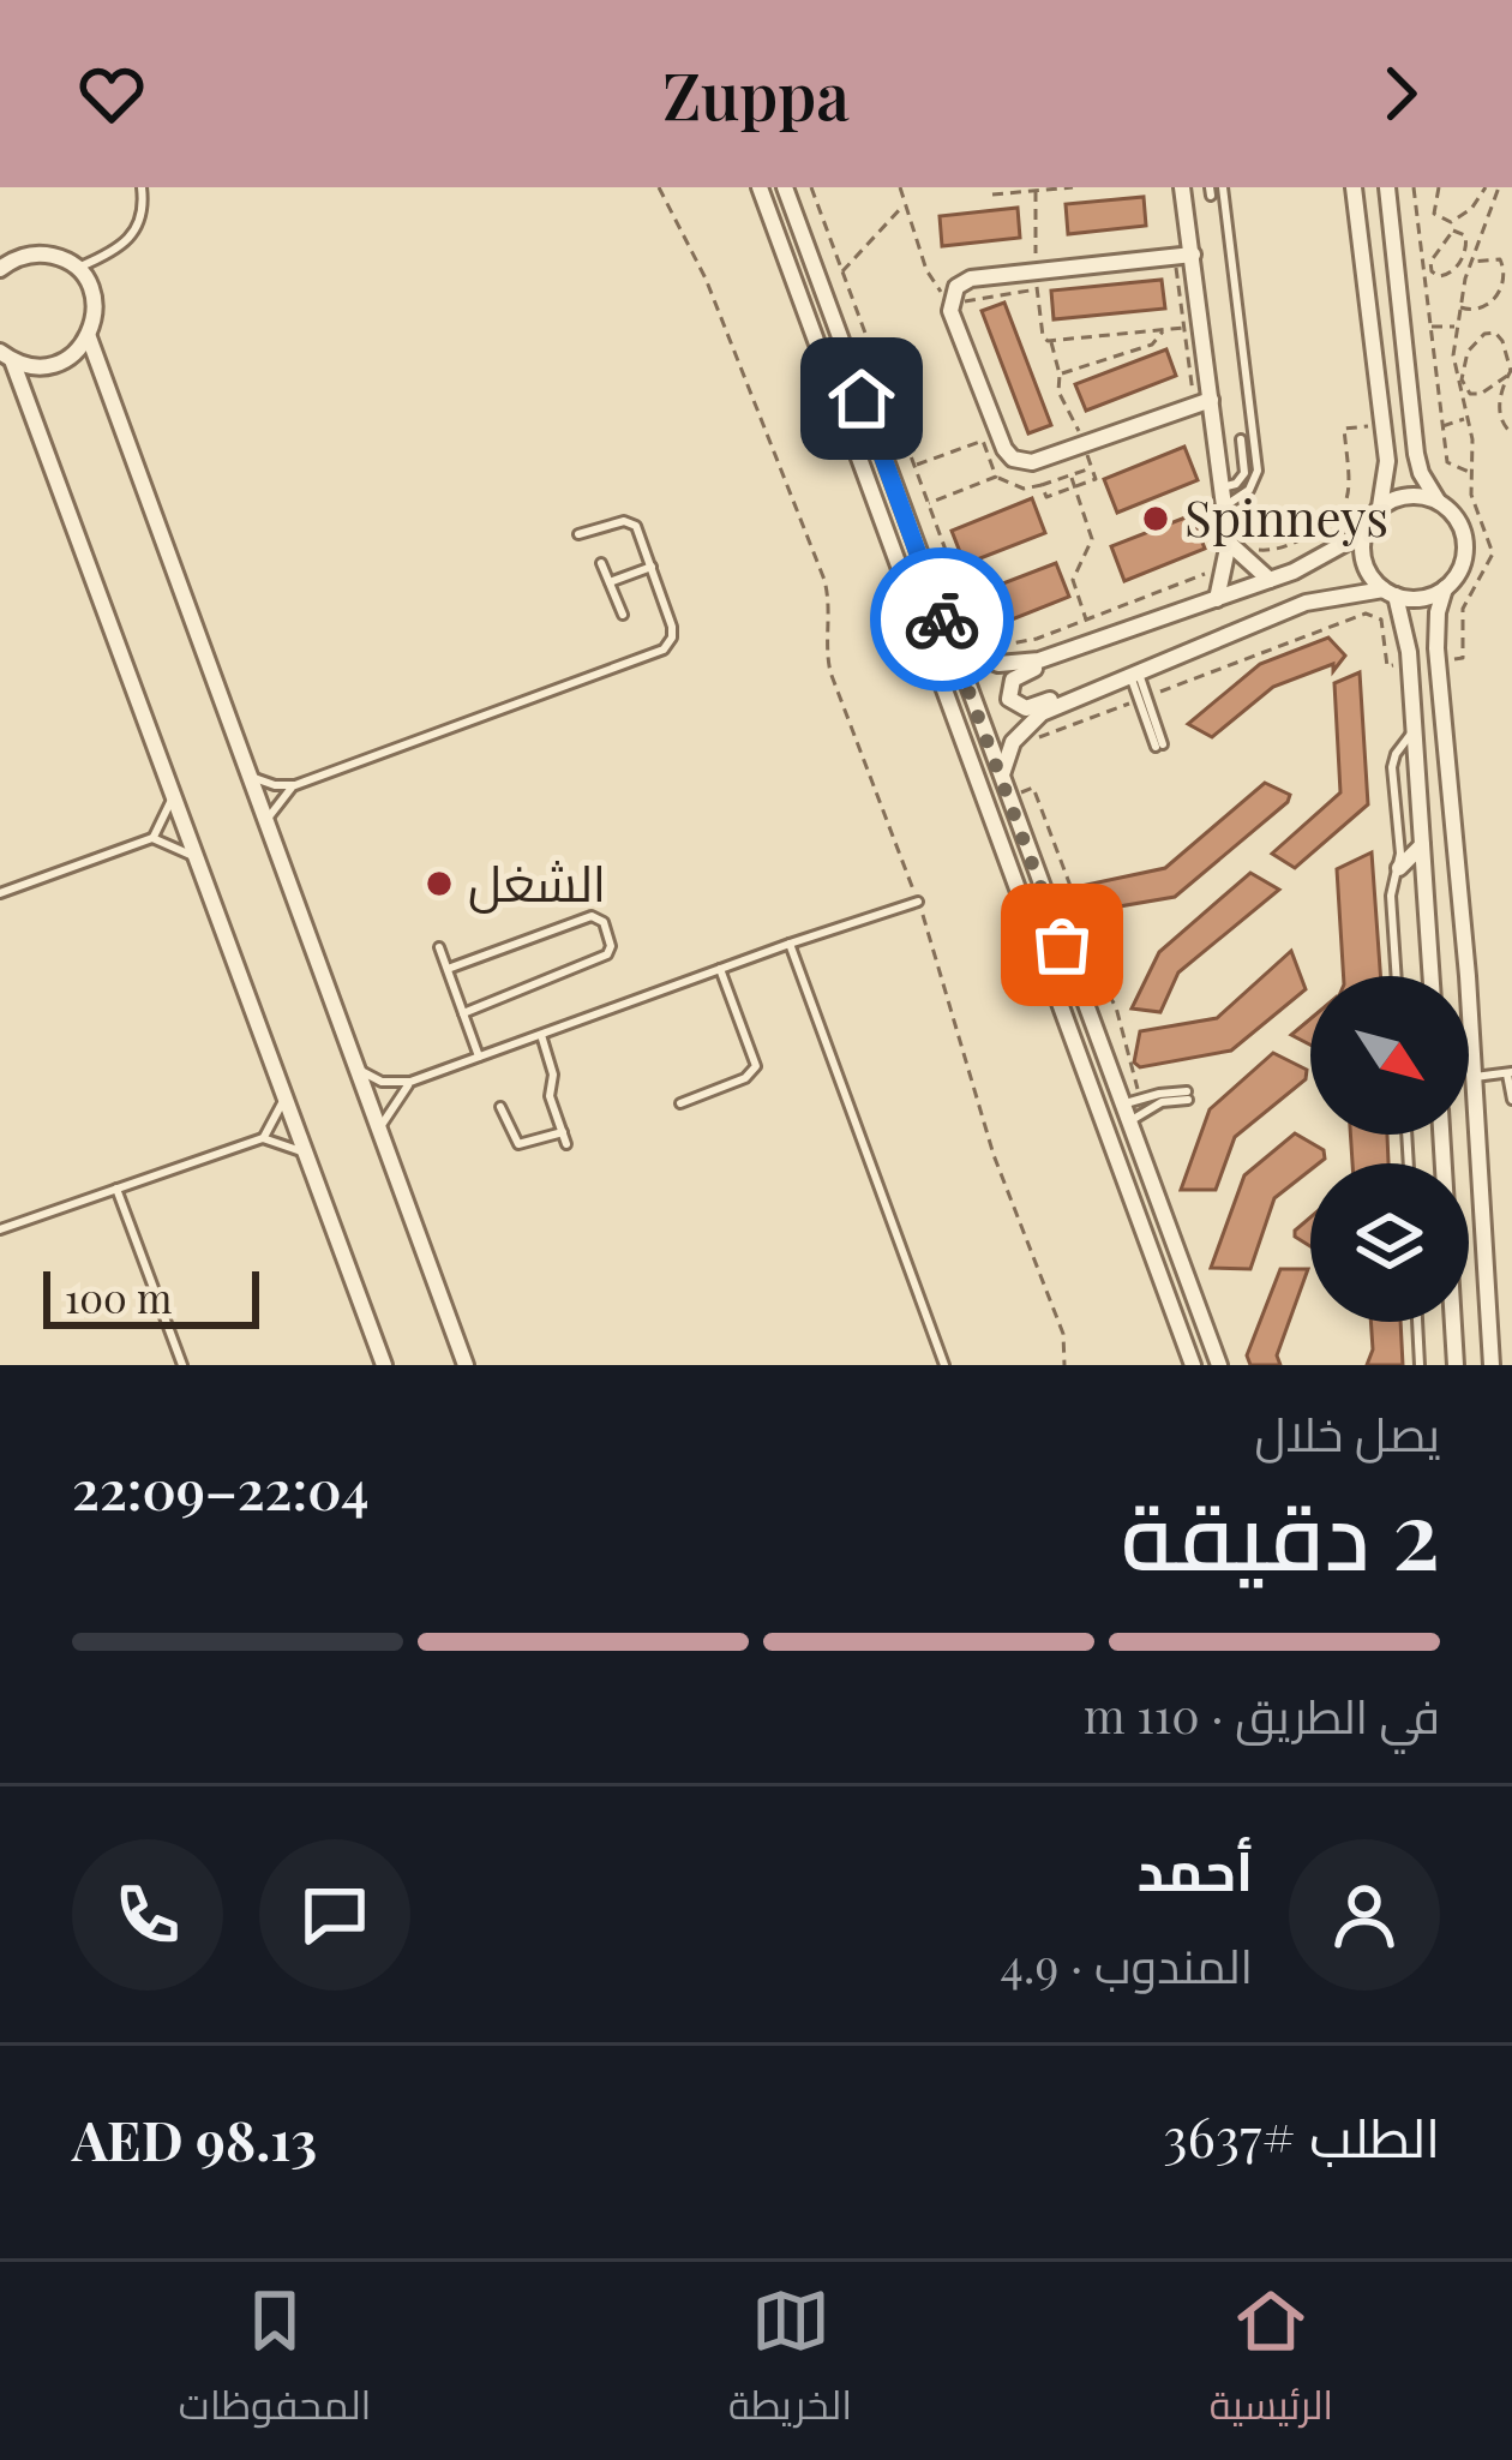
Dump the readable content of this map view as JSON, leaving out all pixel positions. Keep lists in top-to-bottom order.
{
  "places": ["Spinneys", "الشغل"],
  "scale_bar": "100 m",
  "north": "bottom right",
  "page": {
    "header": "Zuppa",
    "scale": "100 m",
    "heading": ["2 دقيقة", "يصل خلال", "22:04–22:09"],
    "panel": [
      "أحمد",
      "المندوب · 4.9",
      "الطلب #3637",
      "AED 98.13"
    ],
    "bar": "في الطريق · 110 m",
    "tabs": ["الرئيسية", "الخريطة", "المحفوظات"]
  }
}
